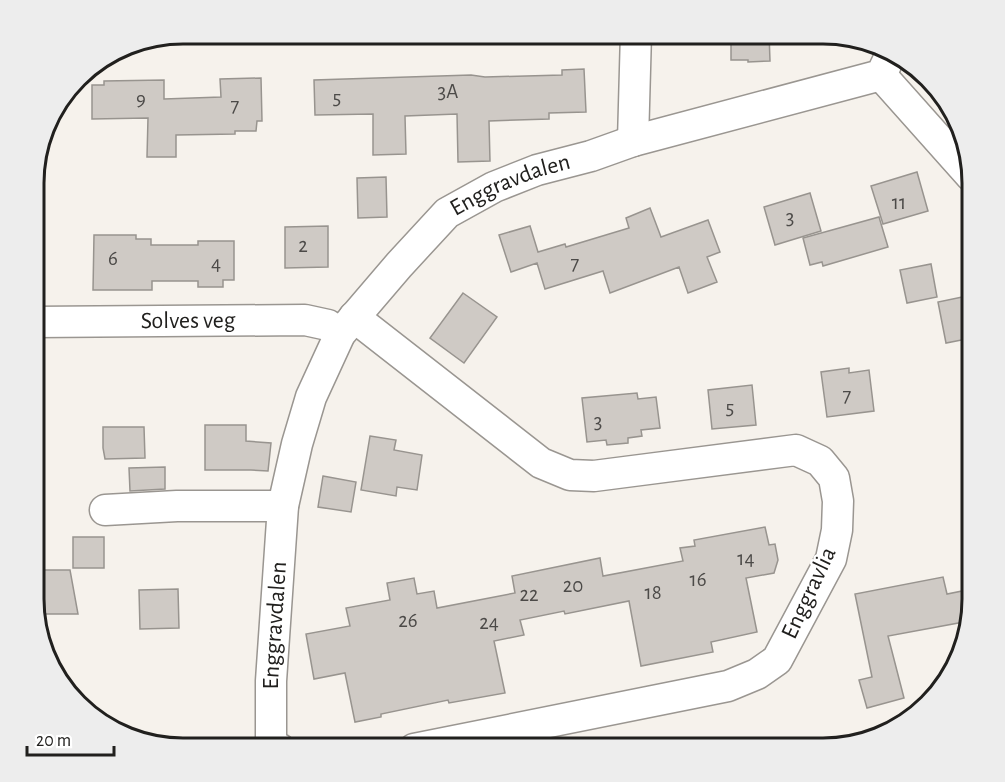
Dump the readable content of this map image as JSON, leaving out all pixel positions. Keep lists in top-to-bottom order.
{
  "streets": {
    "street": ["Enggravdalen", "Solves veg", "Enggravlia"]
  },
  "crossings": [
    ["Enggravdalen", "Solves veg"],
    ["Enggravdalen", "Enggravlia"],
    ["Solves veg", "Enggravlia"]
  ],
  "house_numbers": [
    "3A",
    "5",
    "9",
    "7",
    "11",
    "3",
    "2",
    "6",
    "4",
    "7",
    "7",
    "5",
    "3",
    "14",
    "16",
    "20",
    "18",
    "22",
    "26",
    "24"
  ],
  "scale_bar": "20 m"
}
